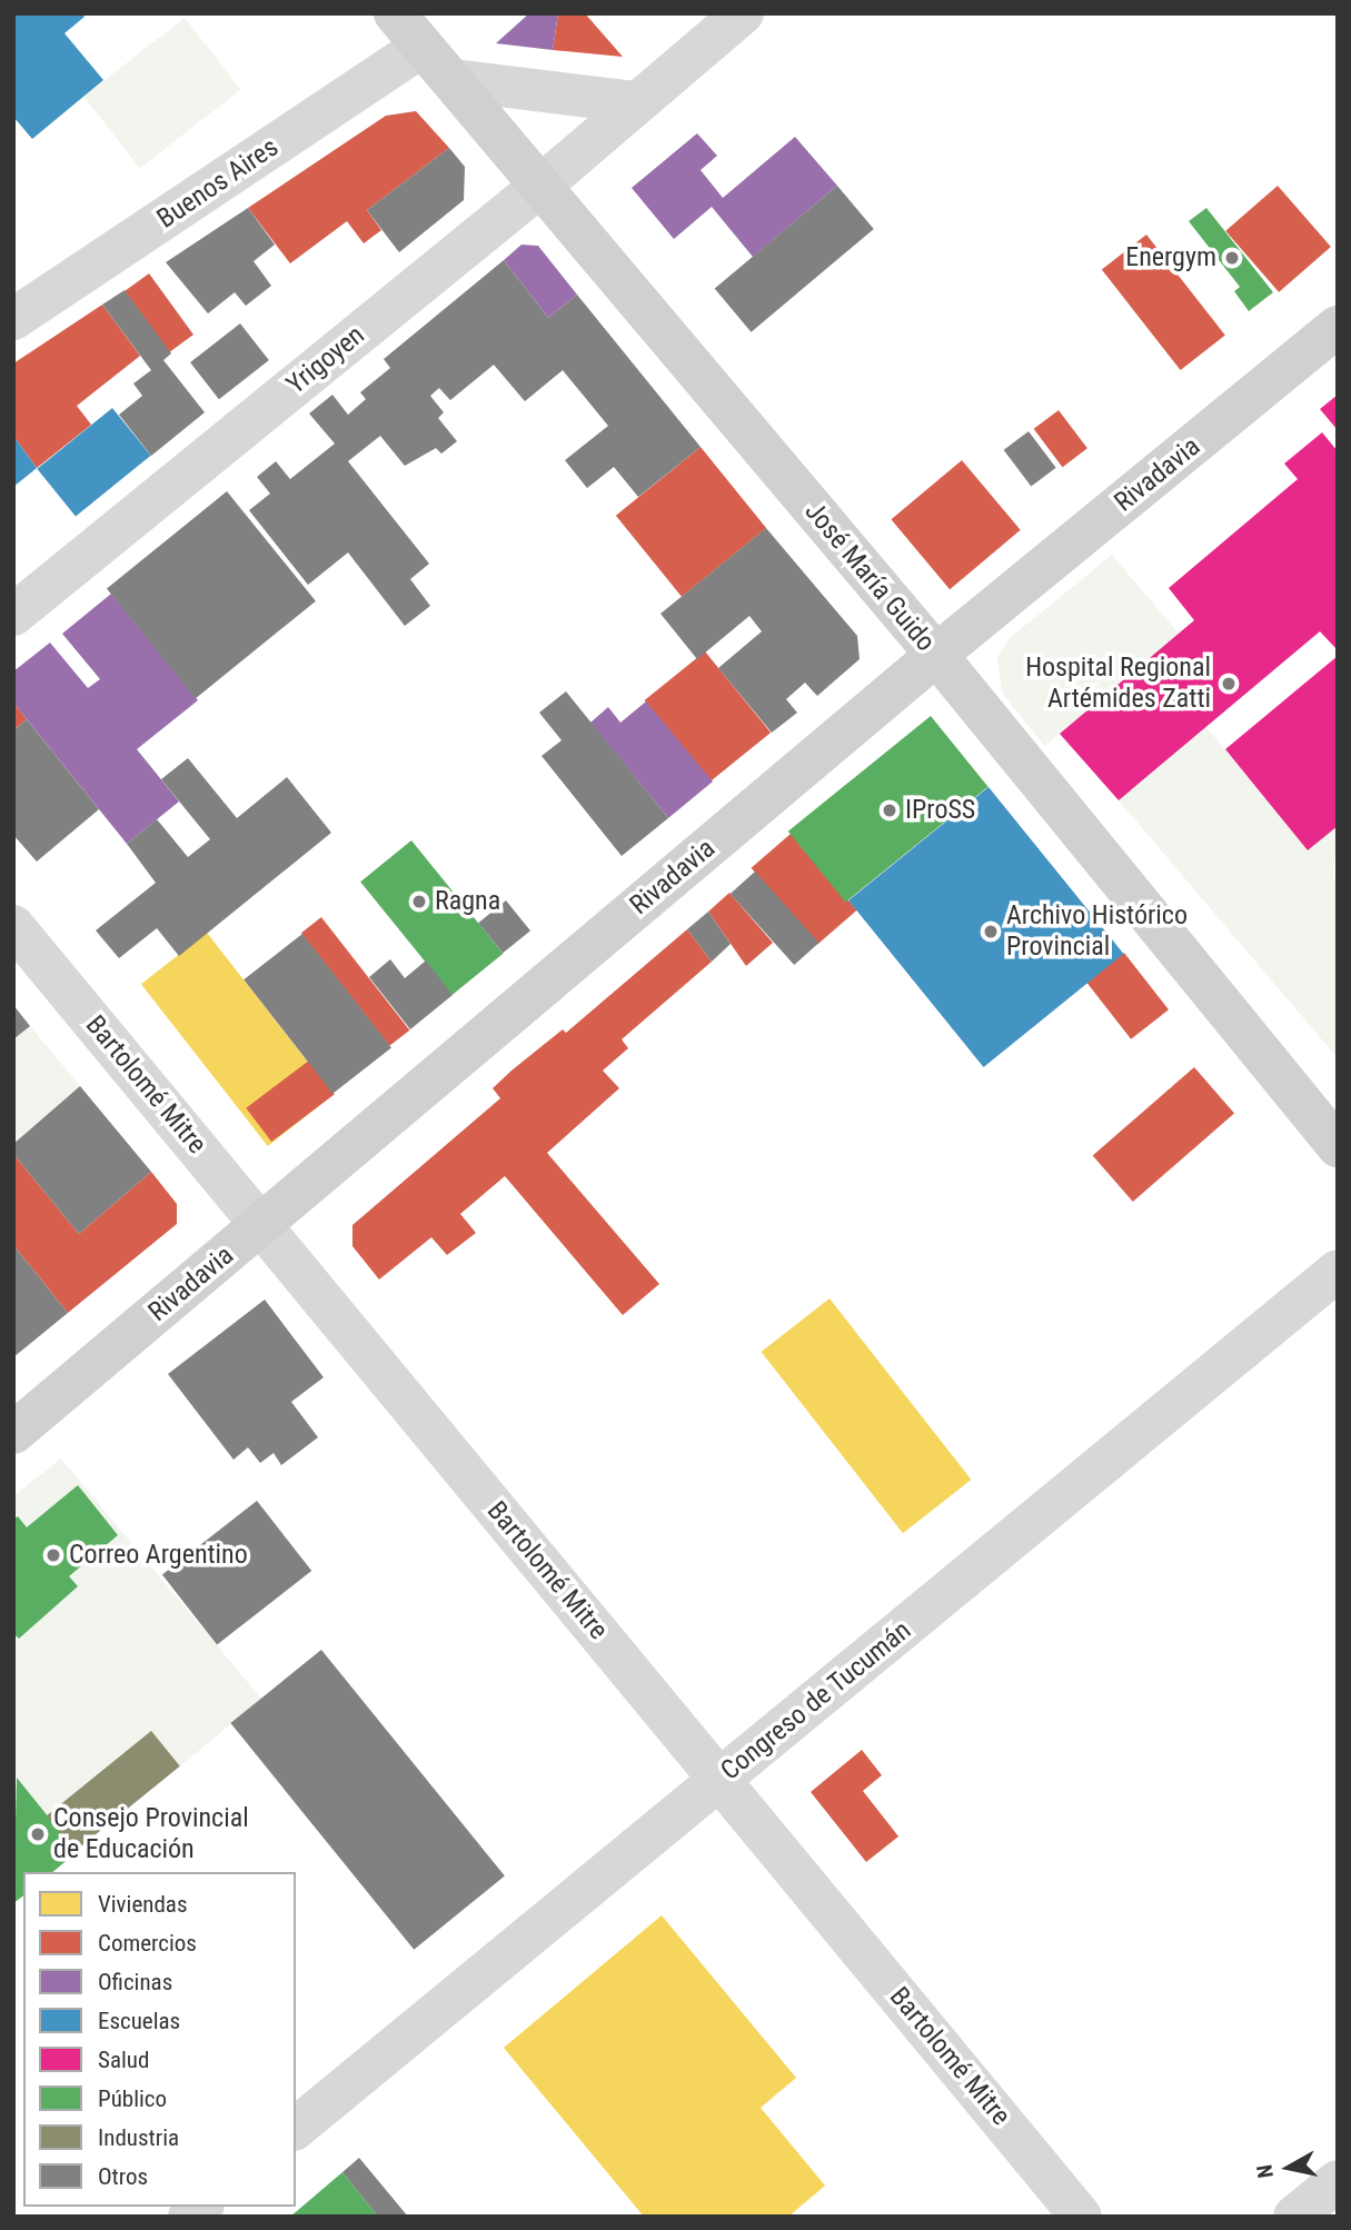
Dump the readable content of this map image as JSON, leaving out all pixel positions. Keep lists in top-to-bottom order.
{
  "streets": {
    "main road": ["Rivadavia", "José María Guido"],
    "street": [
      "Buenos Aires",
      "Yrigoyen",
      "Bartolomé Mitre",
      "Congreso de Tucumán"
    ]
  },
  "crossings": [
    ["Buenos Aires", "José María Guido"],
    ["Yrigoyen", "José María Guido"],
    ["Rivadavia", "José María Guido"],
    ["Rivadavia", "Bartolomé Mitre"],
    ["Bartolomé Mitre", "Congreso de Tucumán"]
  ],
  "places": [
    "Energym",
    "Hospital Regional Artémides Zatti",
    "IProSS",
    "Ragna",
    "Archivo Histórico Provincial",
    "Correo Argentino",
    "Consejo Provincial de Educación"
  ],
  "legend": [
    "Viviendas",
    "Comercios",
    "Oficinas",
    "Escuelas",
    "Salud",
    "Público",
    "Industria",
    "Otros"
  ],
  "north": "left"
}
